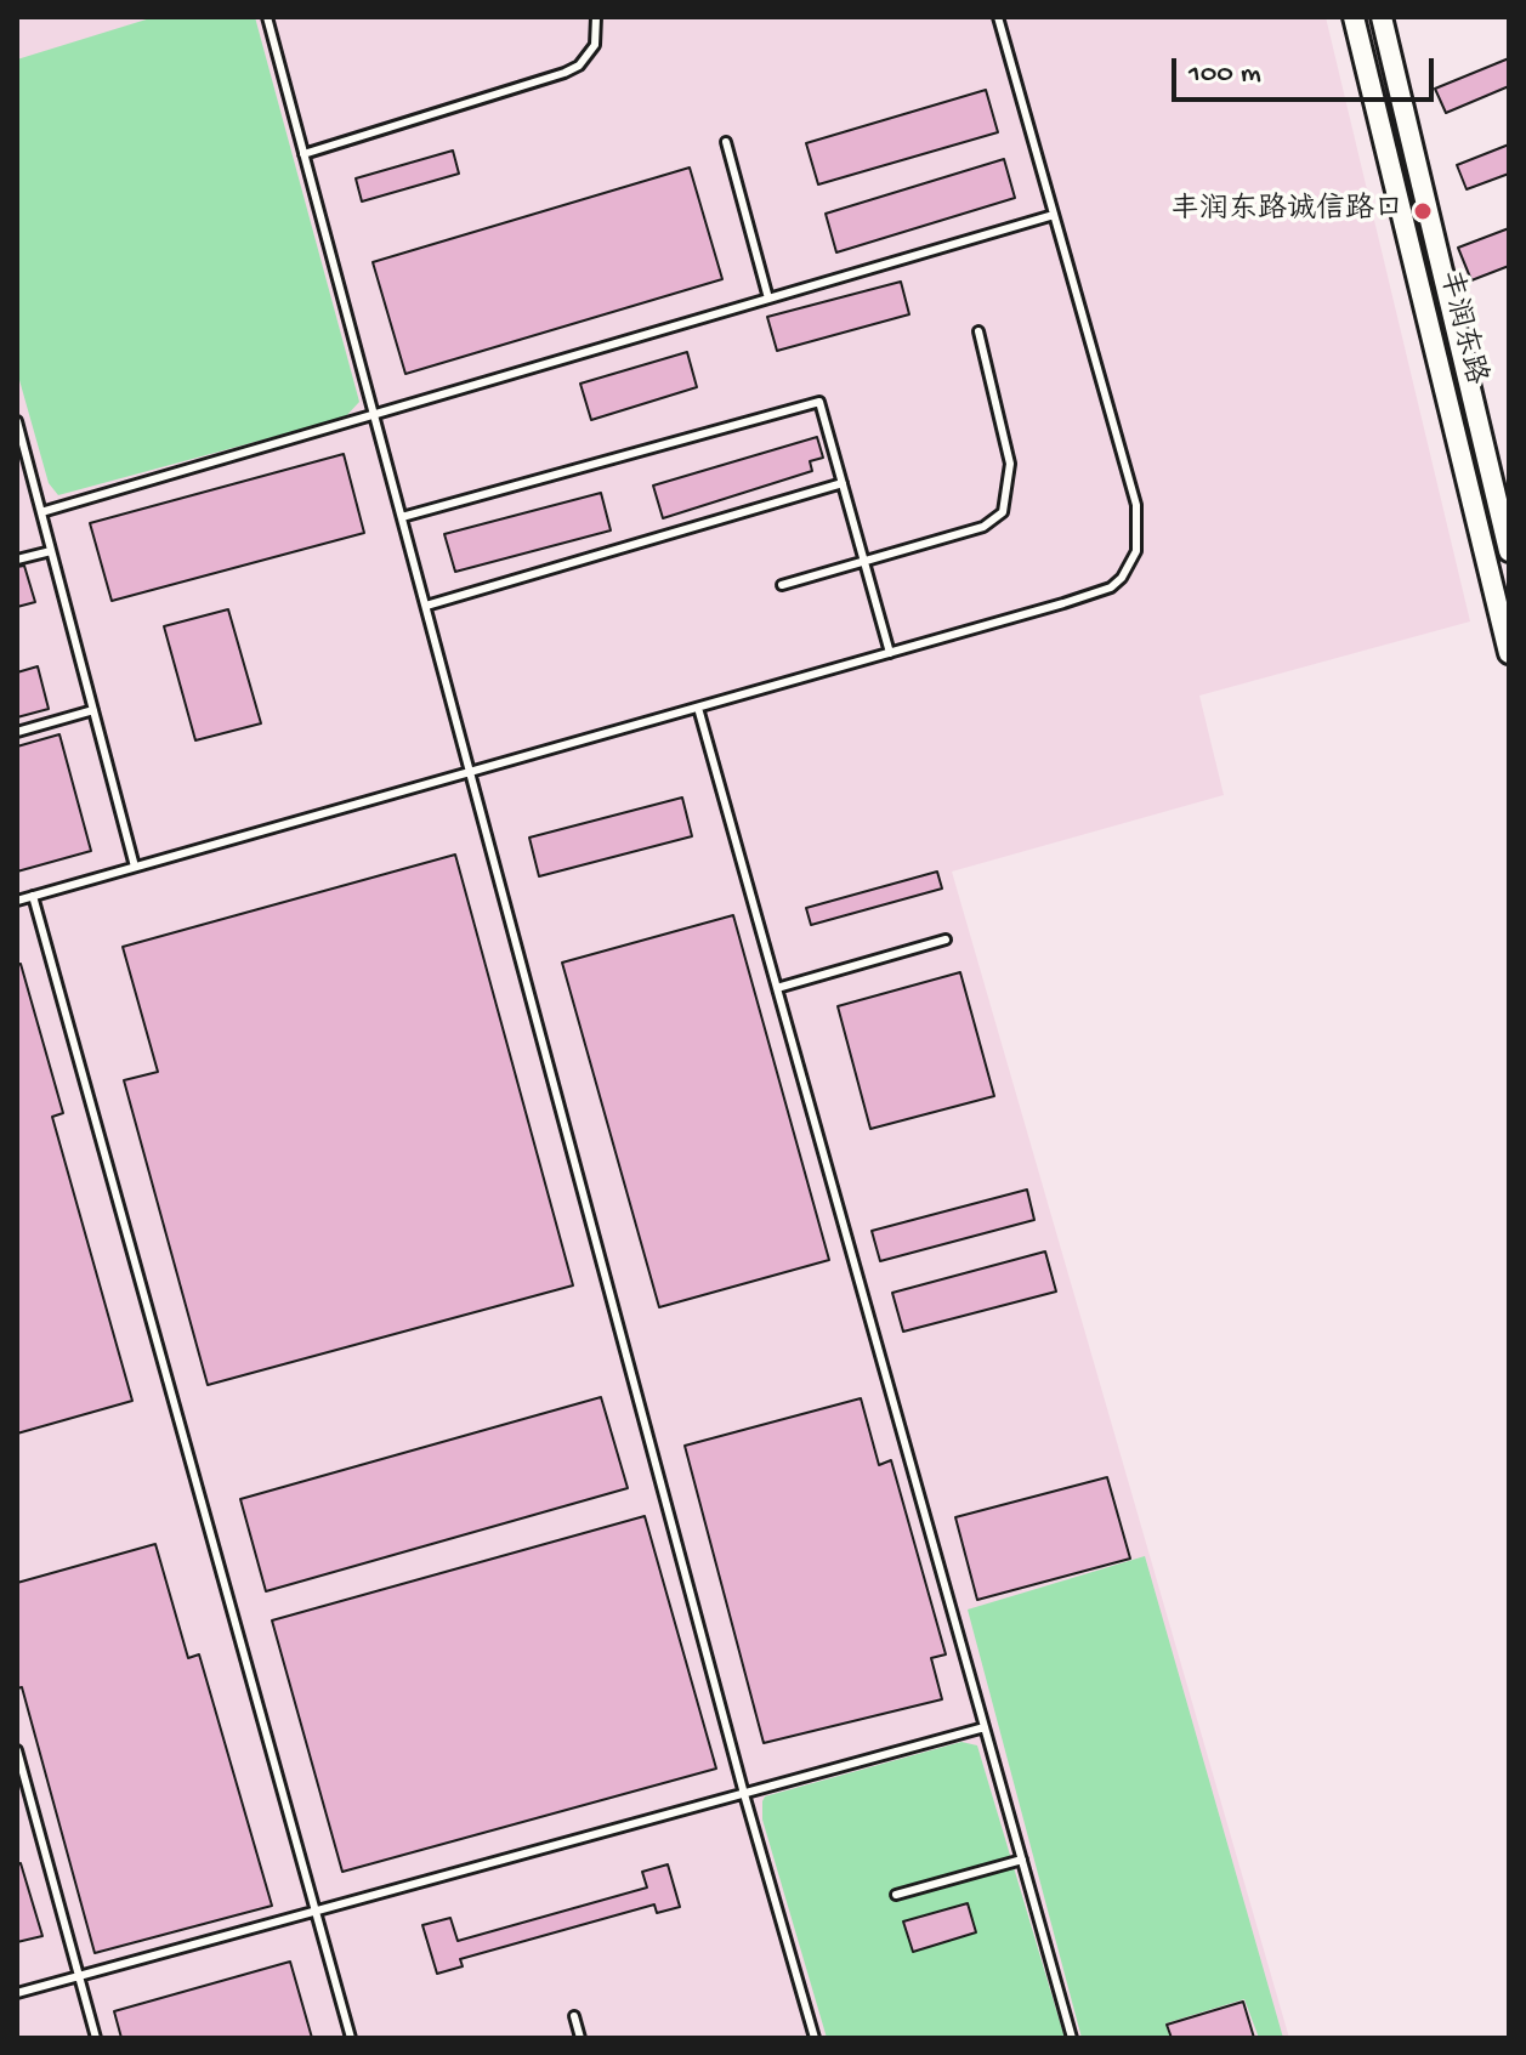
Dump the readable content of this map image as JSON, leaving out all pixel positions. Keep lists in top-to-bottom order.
{
  "streets": {
    "street": ["丰润东路"]
  },
  "places": ["丰润东路诚信路口"],
  "scale_bar": "100 m"
}
